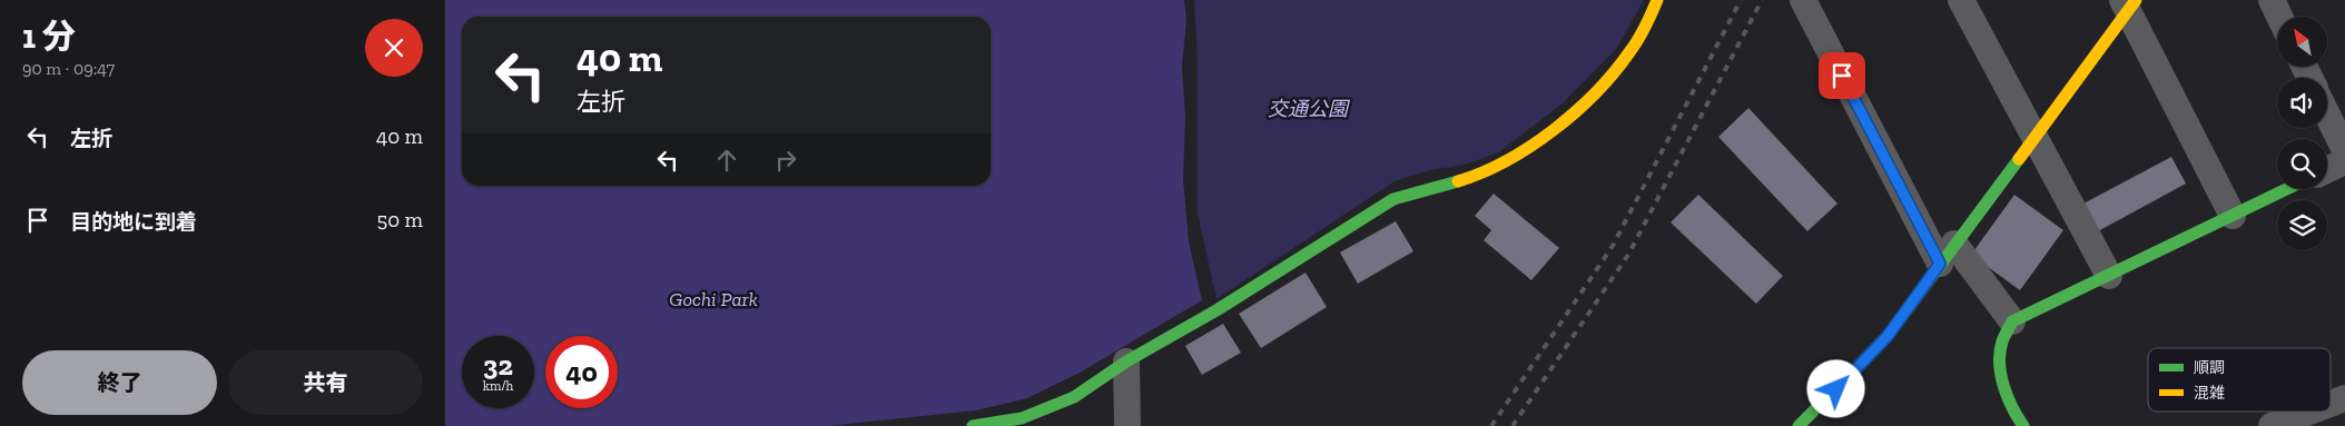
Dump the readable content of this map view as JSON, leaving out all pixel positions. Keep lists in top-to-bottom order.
{
  "parks": ["交通公園", "Gochi Park"],
  "legend": ["順調", "混雑"],
  "north": "top left",
  "page": {
    "heading": ["1 分", "90 m · 09:47"],
    "turn": ["40 m", "左折"],
    "list": [
      {
        "name": "左折",
        "value": "40 m"
      },
      {
        "name": "目的地に到着",
        "value": "50 m"
      }
    ],
    "speed": "32 km/h",
    "limit": "40",
    "buttons": ["終了", "共有"]
  }
}
